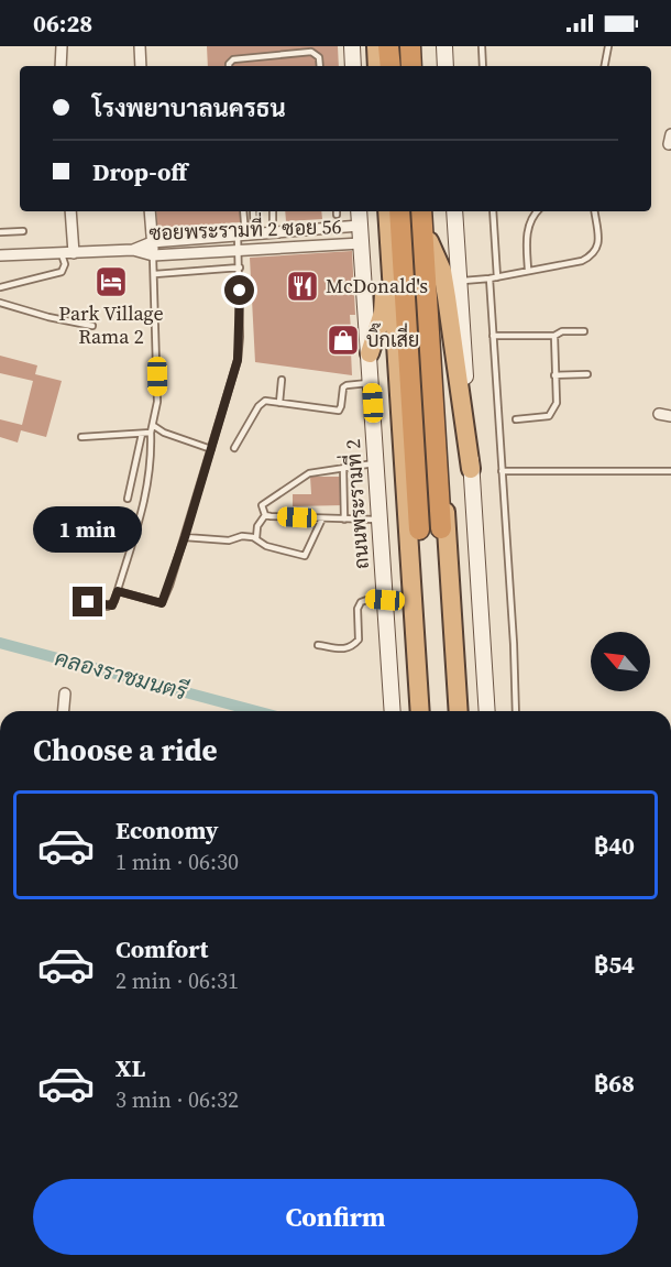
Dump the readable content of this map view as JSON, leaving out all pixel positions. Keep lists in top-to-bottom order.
{
  "streets": {
    "main road": ["ถนนพระรามที่ 2"],
    "street": ["ซอยพระรามที่ 2 ซอย 56"]
  },
  "crossings": [
    ["ซอยพระรามที่ 2 ซอย 56", "ถนนพระรามที่ 2"]
  ],
  "water": ["คลองราชมนตรี"],
  "places": {
    "hotel": ["Park Village Rama 2"],
    "restaurant": ["McDonald's"],
    "shop": ["บิ๊กเสี่ย"]
  },
  "north": "top left",
  "page": {
    "status": "06:28",
    "banner": ["โรงพยาบาลนครธน", "Drop-off"],
    "bubble": "1 min",
    "heading": "Choose a ride",
    "list": [
      {
        "name": "Economy",
        "note": "1 min · 06:30",
        "value": "฿40"
      },
      {
        "name": "Comfort",
        "note": "2 min · 06:31",
        "value": "฿54"
      },
      {
        "name": "XL",
        "note": "3 min · 06:32",
        "value": "฿68"
      }
    ],
    "buttons": "Confirm"
  }
}
